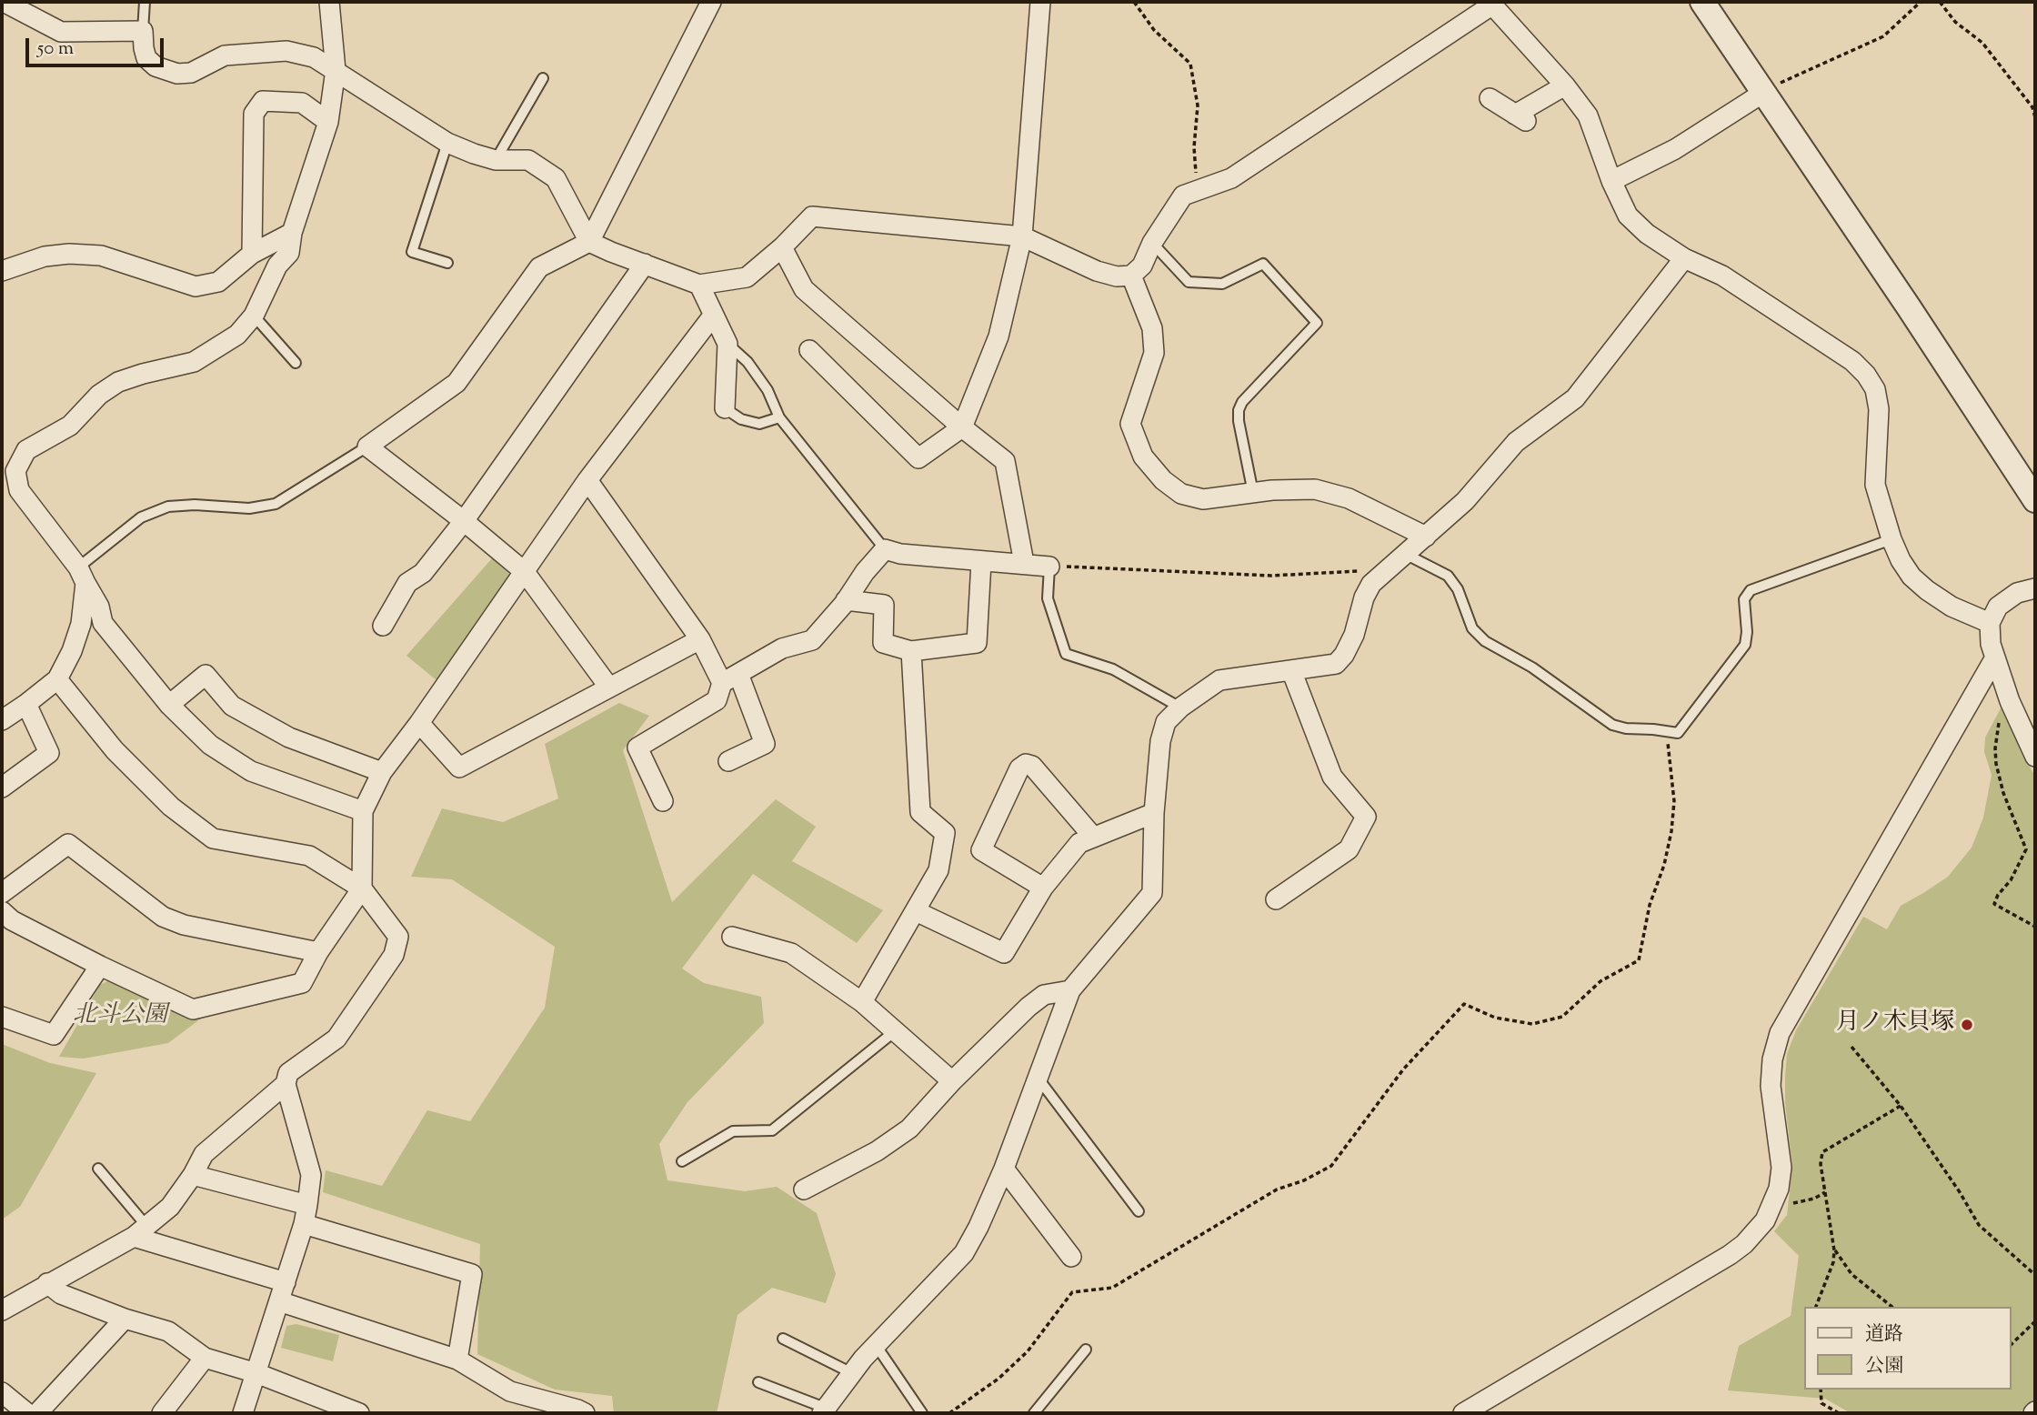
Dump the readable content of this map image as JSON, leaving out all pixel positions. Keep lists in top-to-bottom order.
{
  "parks": ["北斗公園"],
  "places": ["月ノ木貝塚"],
  "legend": ["道路", "公園"],
  "scale_bar": "50 m"
}
